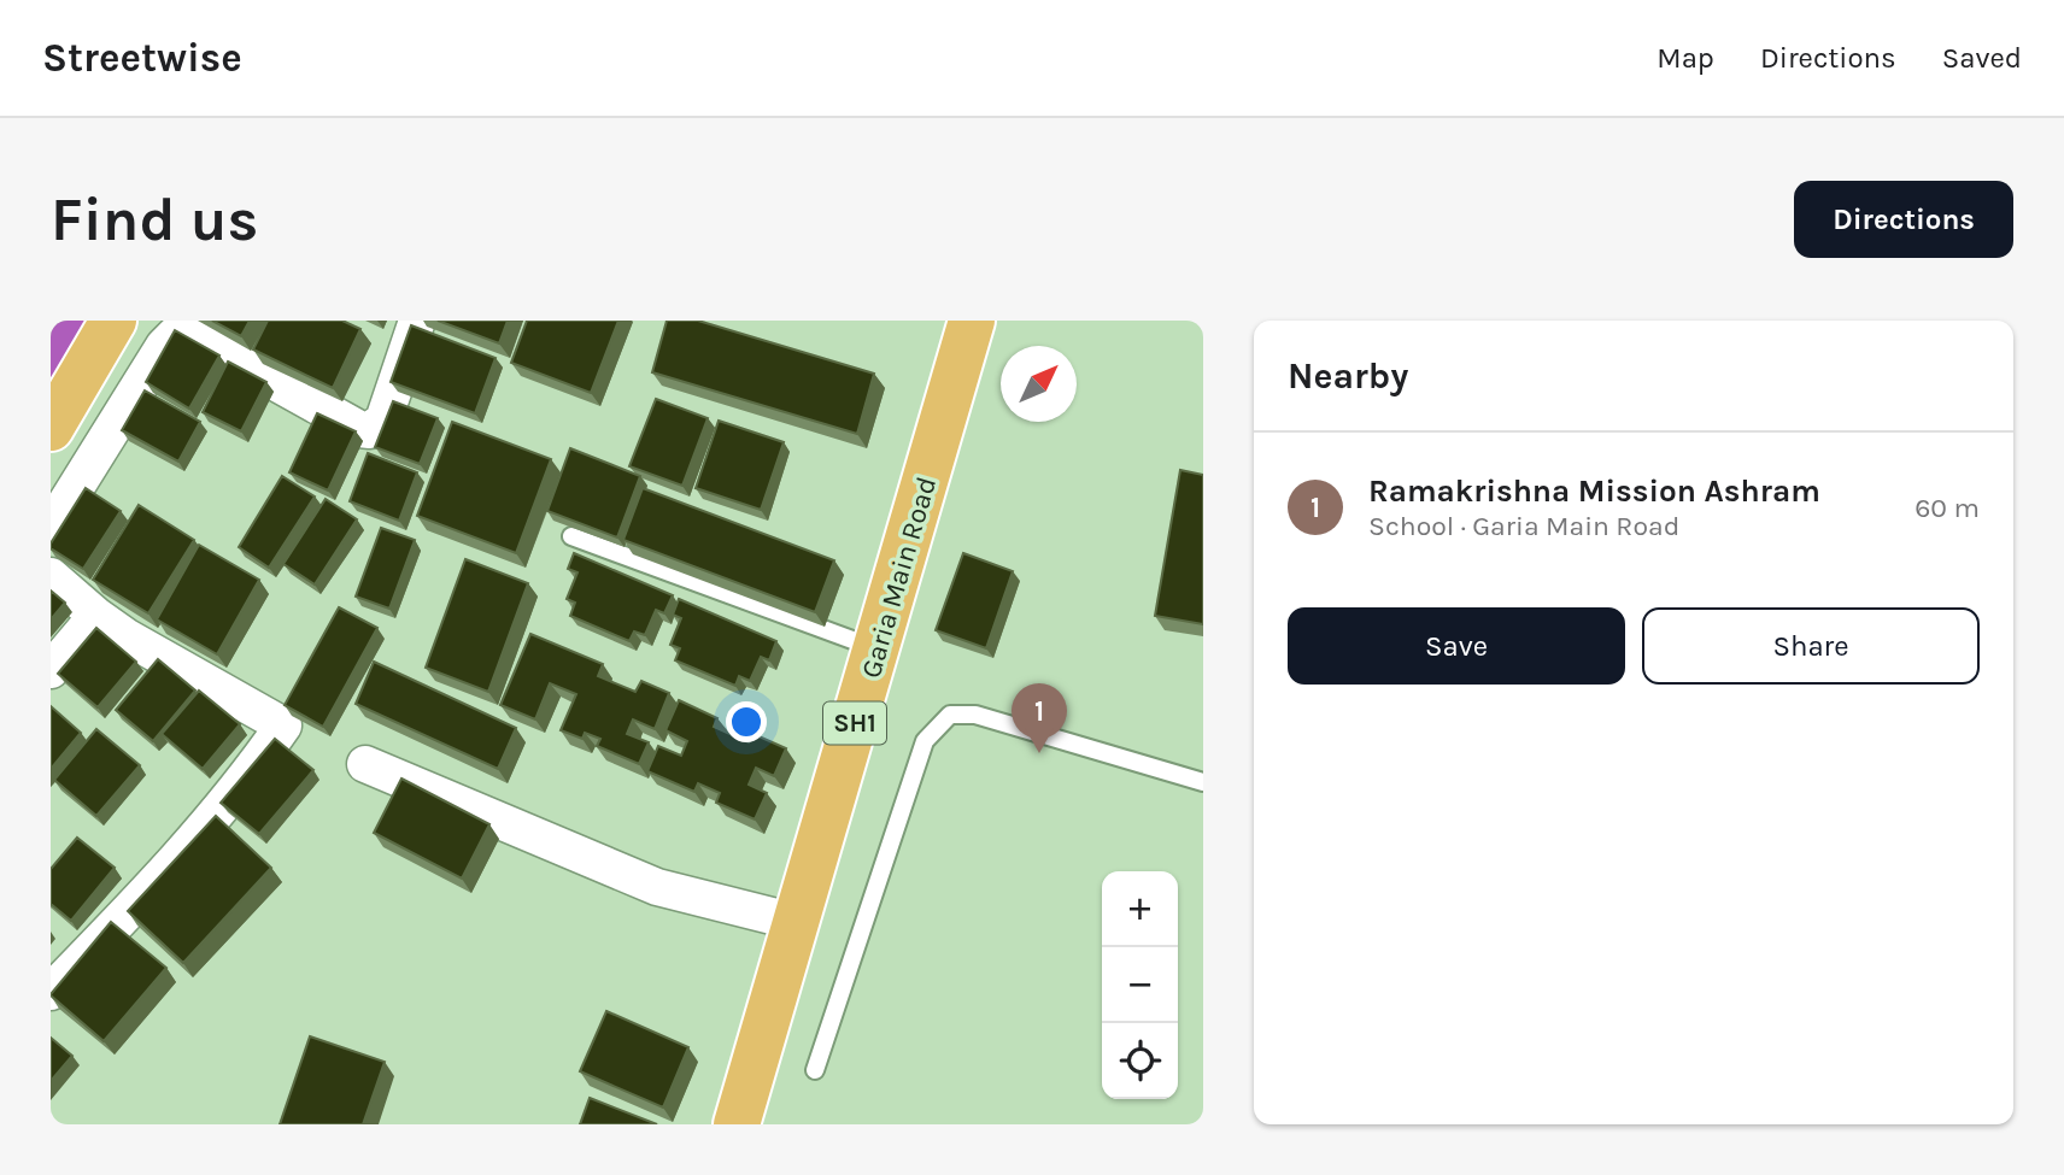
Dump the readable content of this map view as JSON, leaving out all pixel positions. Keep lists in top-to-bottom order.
{
  "streets": {
    "main road": ["Garia Main Road", "SH1"]
  },
  "north": "top right",
  "page": {
    "header": "Streetwise",
    "nav": ["Map", "Directions", "Saved"],
    "buttons": [
      "Directions",
      ["Save", "Share"]
    ],
    "title": "Find us",
    "heading": "Nearby",
    "list": [
      {
        "mark": "1",
        "name": "Ramakrishna Mission Ashram",
        "note": "School · Garia Main Road",
        "value": "60 m"
      }
    ],
    "pins": "1",
    "map_buttons": ["+", "−"]
  }
}
